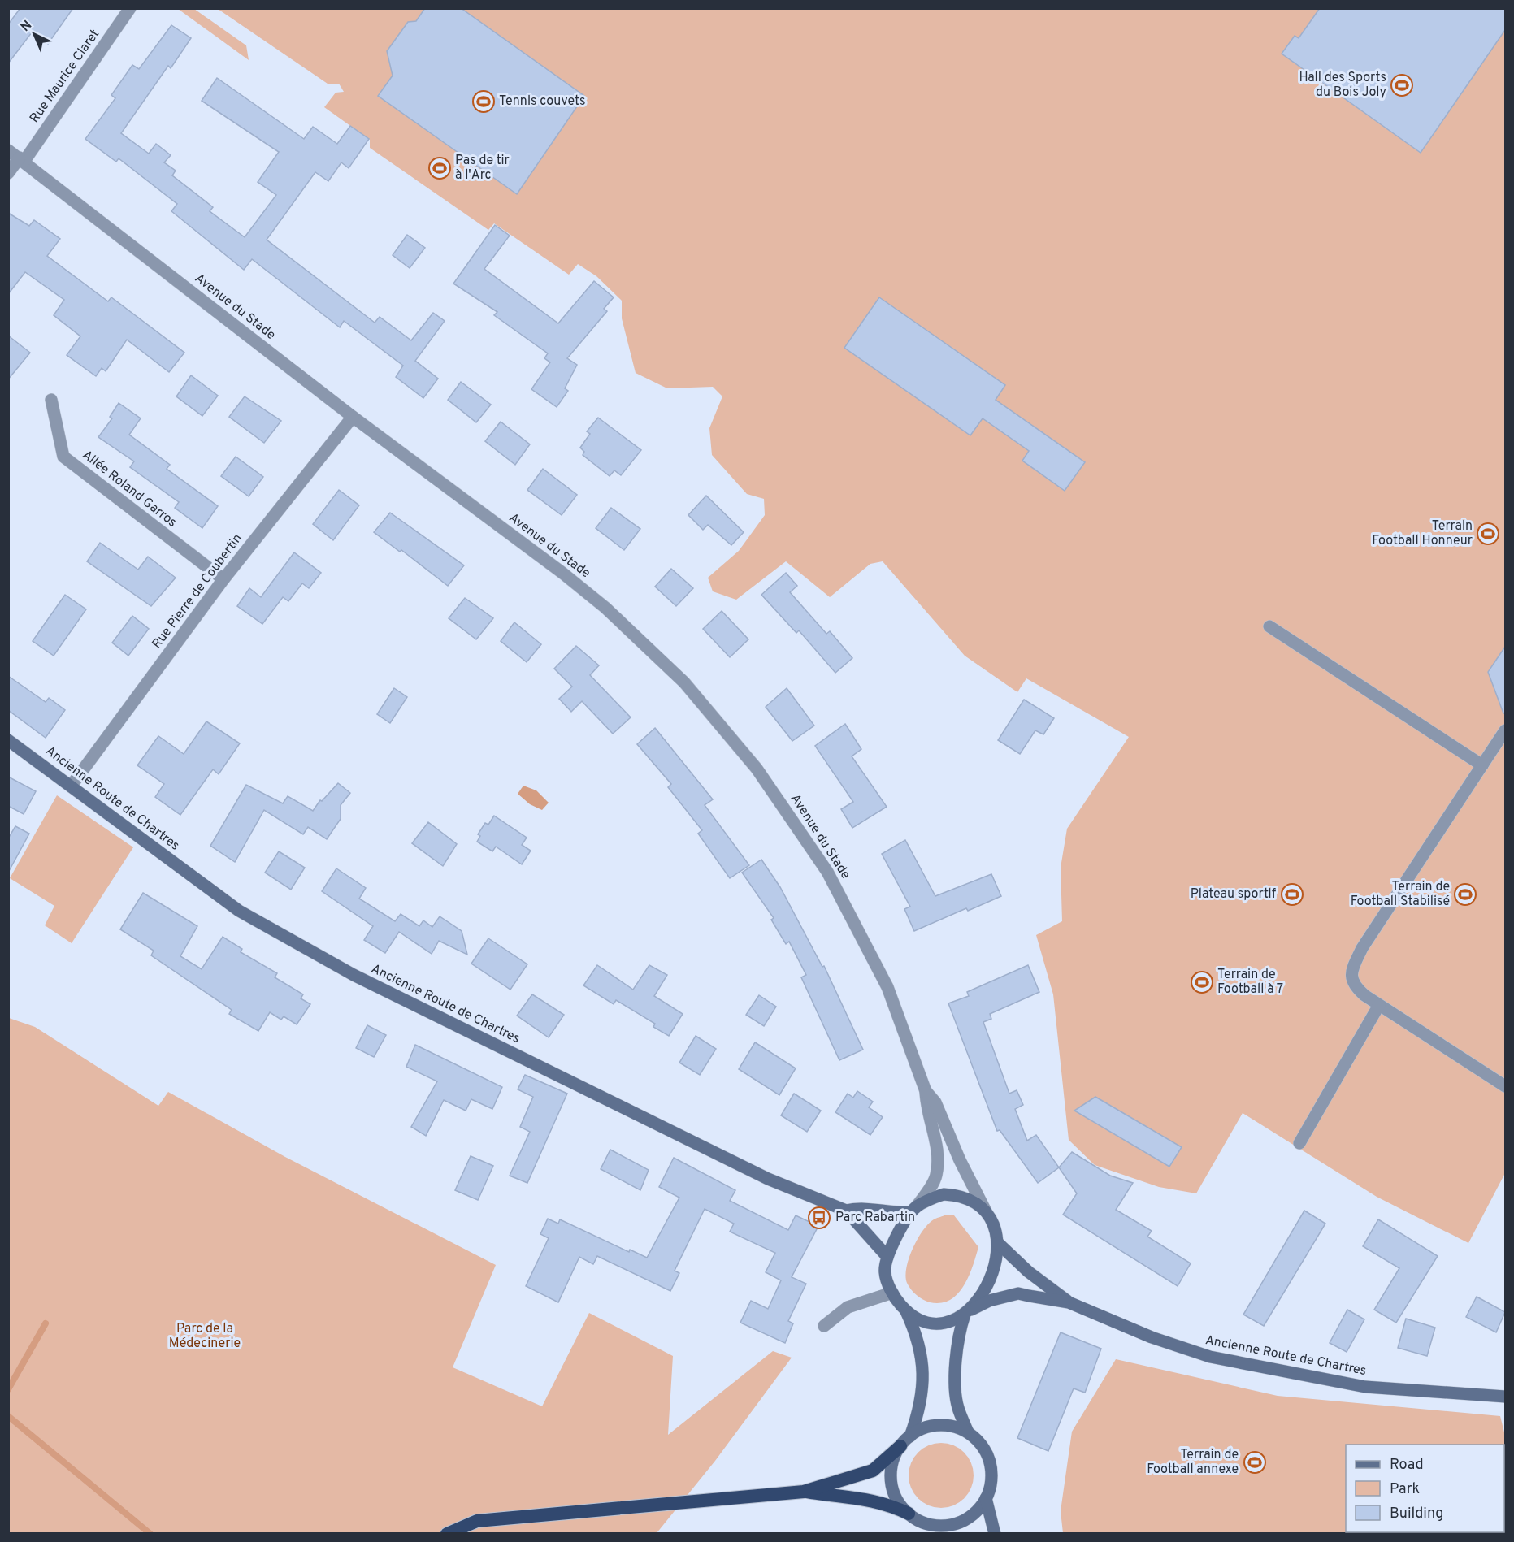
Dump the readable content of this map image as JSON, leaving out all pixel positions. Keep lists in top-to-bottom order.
{
  "streets": {
    "main road": ["Ancienne Route de Chartres"],
    "street": [
      "Rue Maurice Claret",
      "Avenue du Stade",
      "Allée Roland Garros",
      "Rue Pierre de Coubertin"
    ]
  },
  "crossings": [
    ["Rue Maurice Claret", "Avenue du Stade"],
    ["Avenue du Stade", "Rue Pierre de Coubertin"],
    ["Avenue du Stade", "Ancienne Route de Chartres"],
    ["Allée Roland Garros", "Rue Pierre de Coubertin"],
    ["Rue Pierre de Coubertin", "Ancienne Route de Chartres"]
  ],
  "parks": ["Parc de la Médecinerie"],
  "places": {
    "sports": [
      "Hall des Sports du Bois Joly",
      "Tennis couvets",
      "Pas de tir à l'Arc",
      "Terrain Football Honneur",
      "Plateau sportif",
      "Terrain de Football Stabilisé",
      "Terrain de Football à 7",
      "Terrain de Football annexe"
    ],
    "bus stop": ["Parc Rabartin"]
  },
  "legend": ["Road", "Park", "Building"],
  "north": "top left"
}
